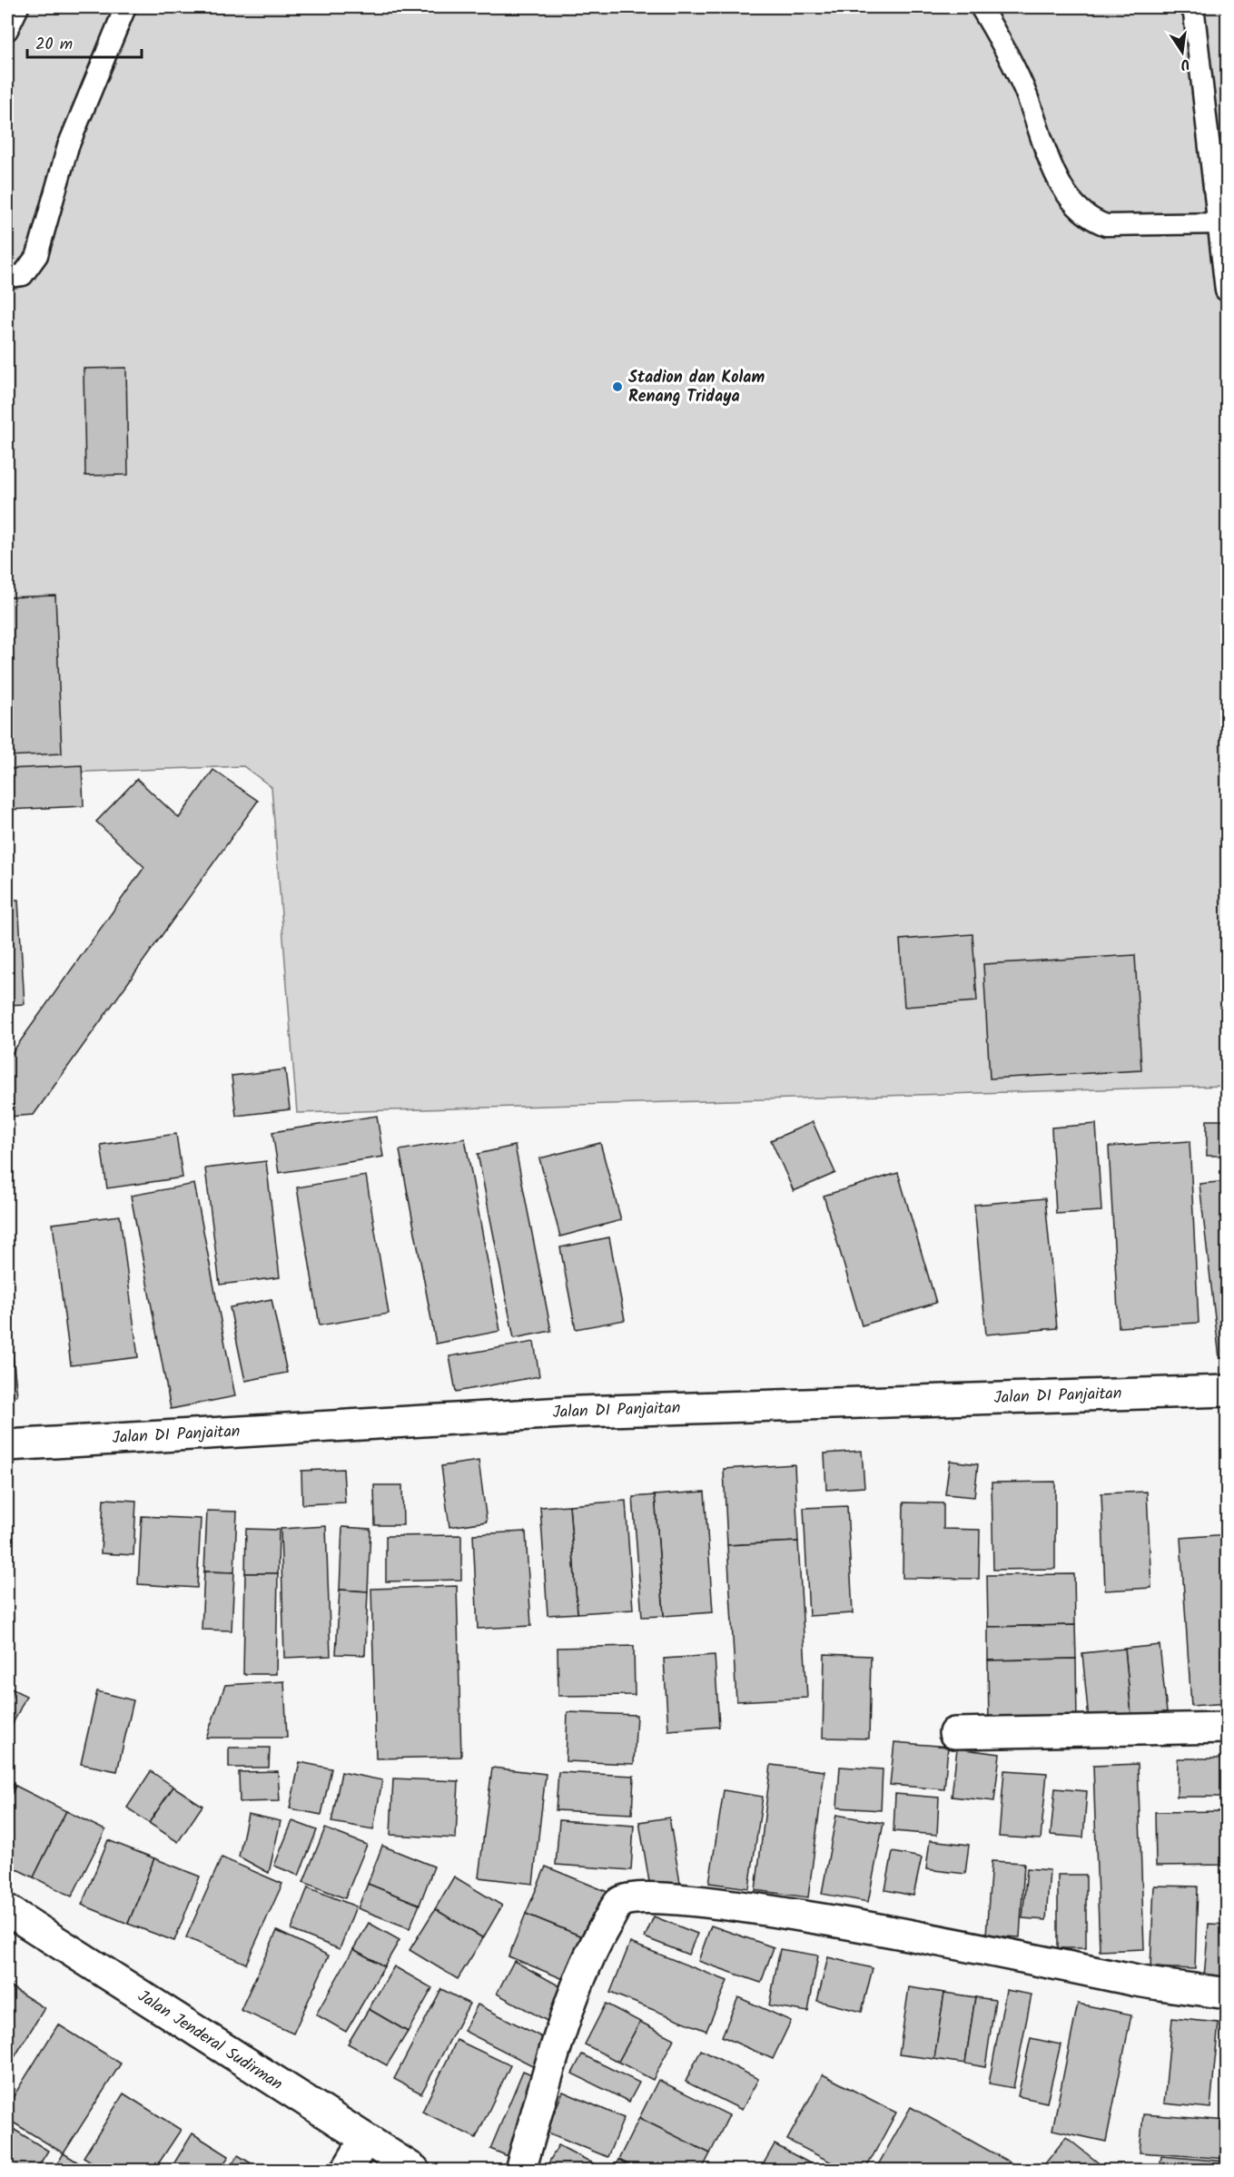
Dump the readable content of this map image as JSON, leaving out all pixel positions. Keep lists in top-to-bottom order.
{
  "streets": {
    "street": ["Jalan DI Panjaitan", "Jalan Jenderal Sudirman"]
  },
  "places": ["Stadion dan Kolam Renang Tridaya"],
  "scale_bar": "20 m",
  "north": "bottom"
}
